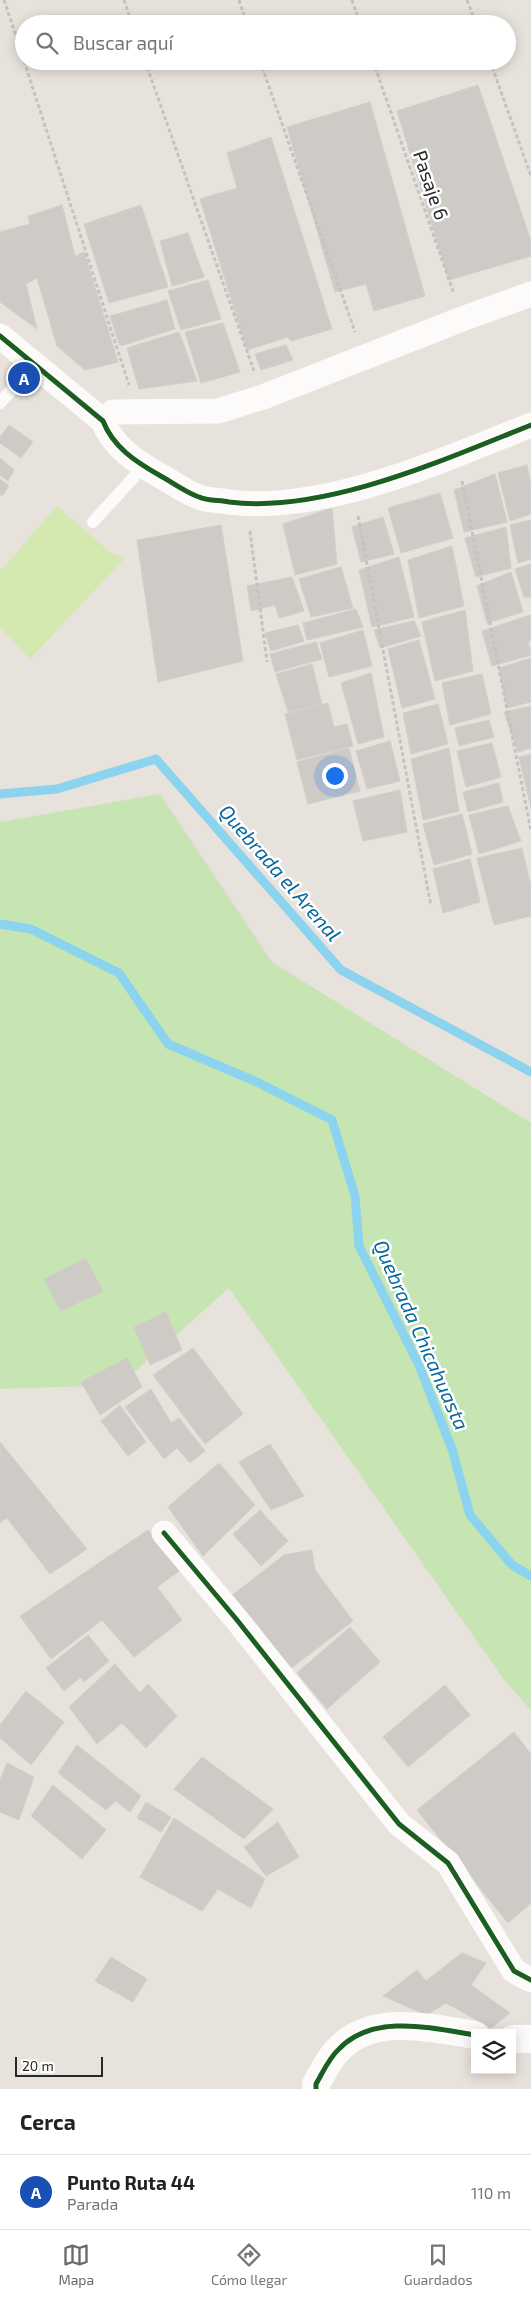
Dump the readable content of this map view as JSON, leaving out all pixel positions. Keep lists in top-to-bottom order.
{
  "streets": {
    "path": ["Pasaje 6"]
  },
  "water": ["Quebrada el Arenal", "Quebrada Chicahuasta"],
  "scale_bar": "20 m",
  "page": {
    "search": "Buscar aquí",
    "pins": "A",
    "scale": "20 m",
    "heading": "Cerca",
    "list": [
      {
        "mark": "A",
        "name": "Punto Ruta 44",
        "note": "Parada",
        "value": "110 m"
      }
    ],
    "nav": ["Mapa", "Cómo llegar", "Guardados"]
  }
}
